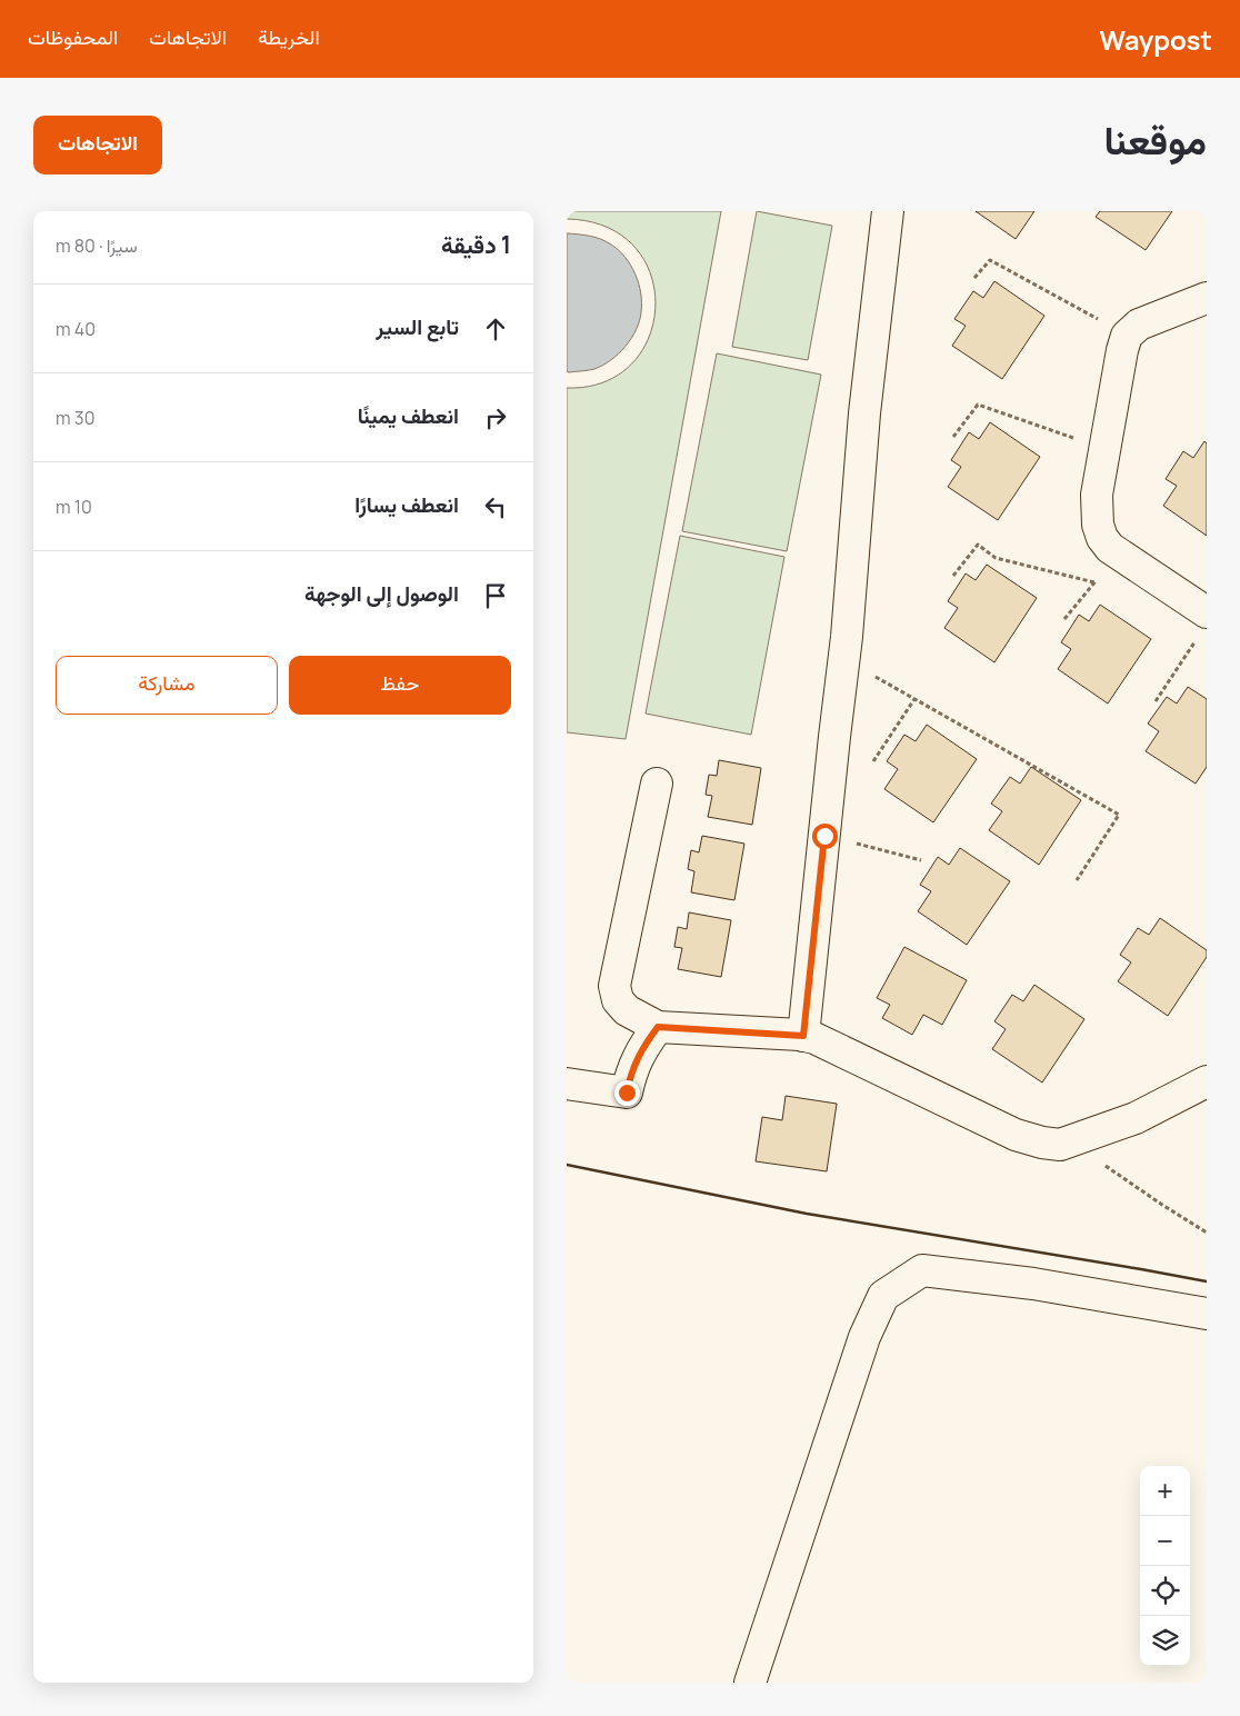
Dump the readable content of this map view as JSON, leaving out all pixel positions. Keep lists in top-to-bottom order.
{
  "page": {
    "header": "Waypost",
    "nav": ["الخريطة", "الاتجاهات", "المحفوظات"],
    "title": "موقعنا",
    "buttons": [
      "الاتجاهات",
      ["حفظ", "مشاركة"]
    ],
    "heading": ["1 دقيقة", "سيرًا · 80 m"],
    "list": [
      ["تابع السير", "40 m"],
      ["انعطف يمينًا", "30 m"],
      ["انعطف يسارًا", "10 m"],
      "الوصول إلى الوجهة"
    ],
    "map_buttons": ["+", "−"]
  }
}
